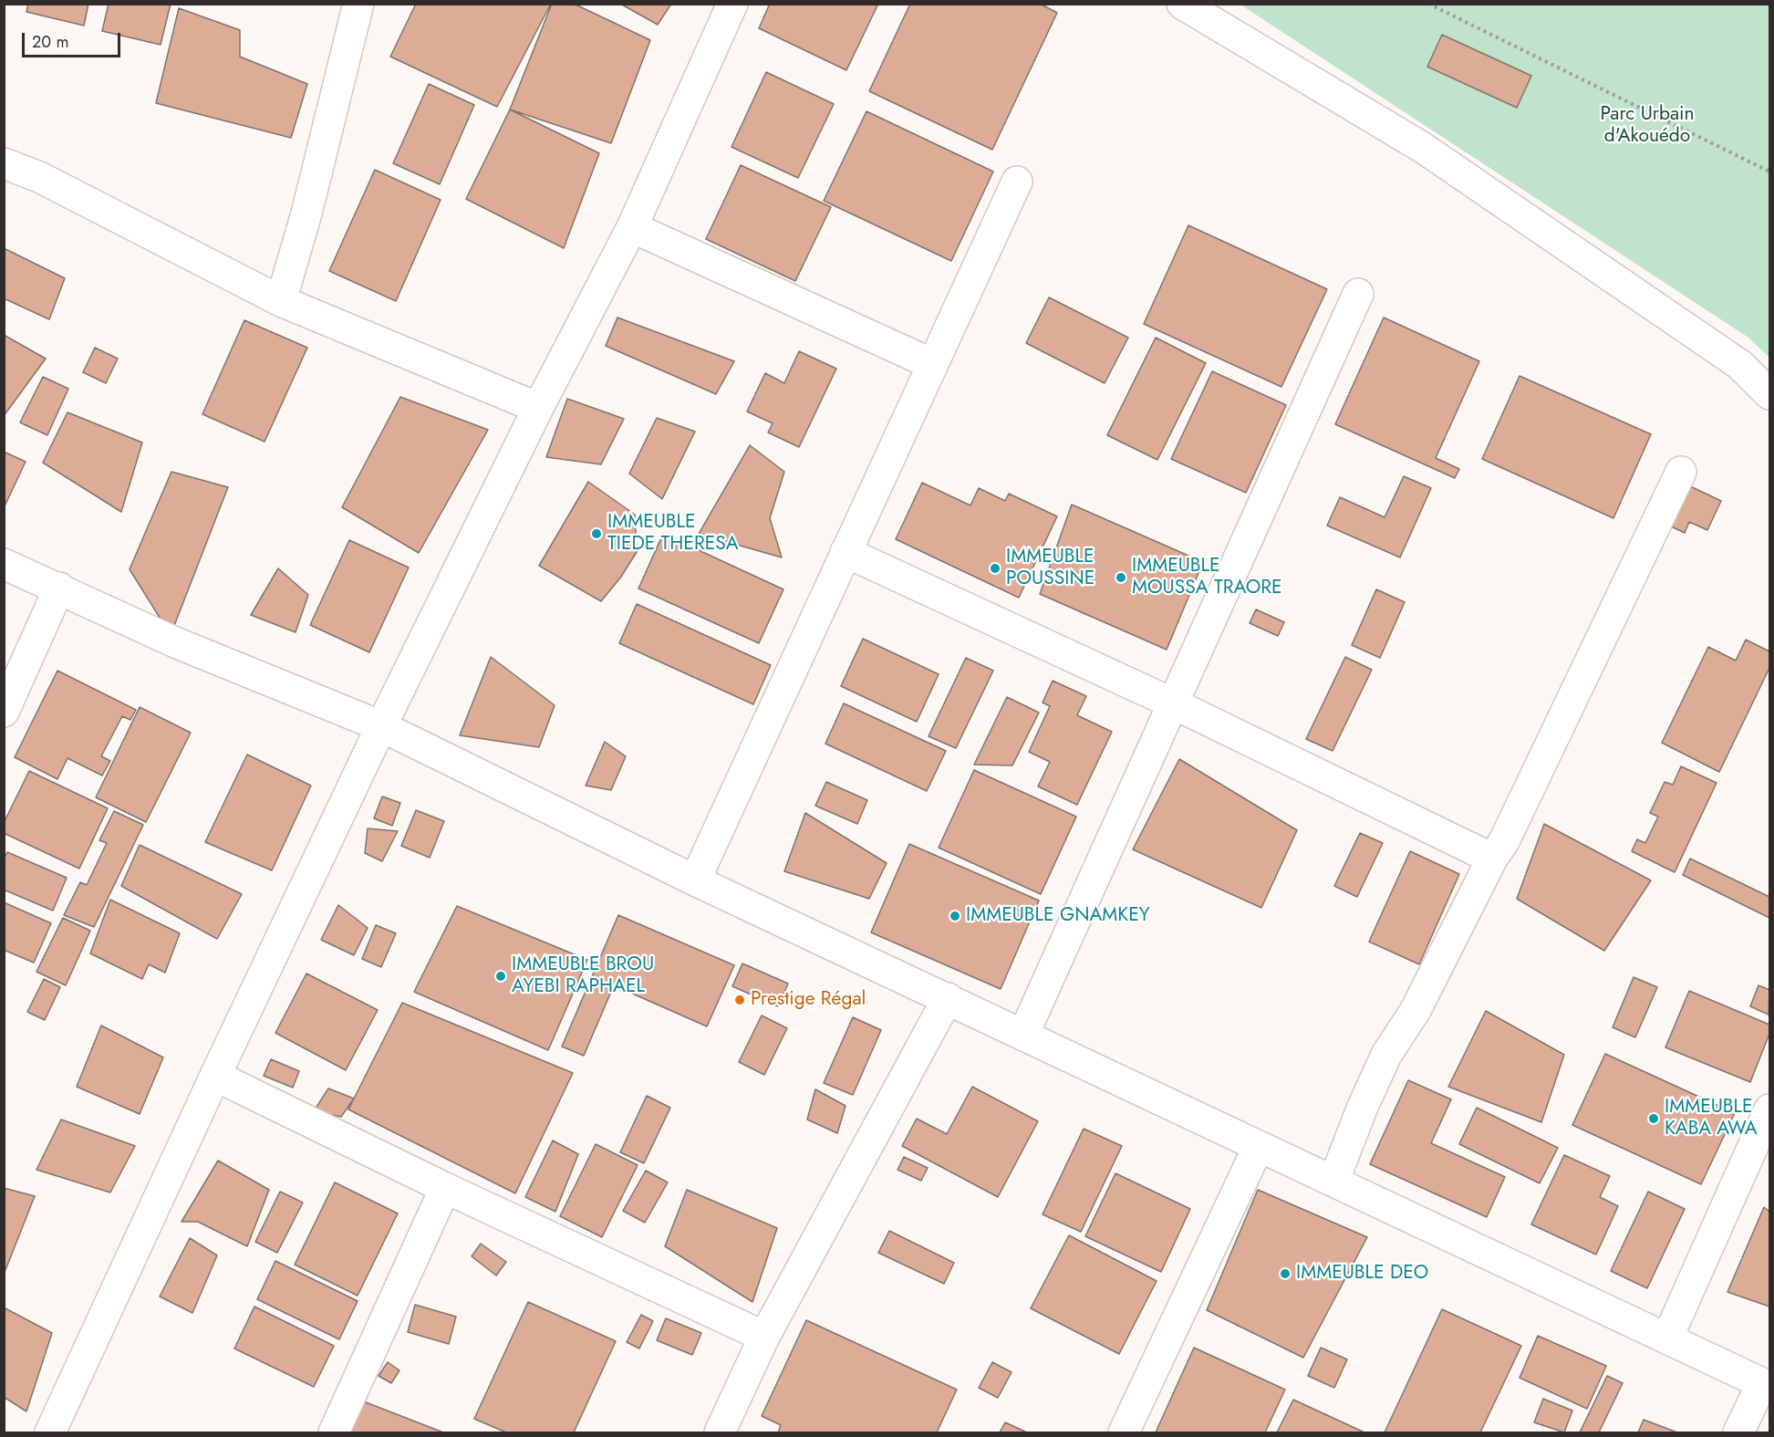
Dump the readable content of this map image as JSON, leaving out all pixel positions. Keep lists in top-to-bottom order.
{
  "parks": ["Parc Urbain d'Akouédo"],
  "places": [
    "IMMEUBLE TIEDE THERESA",
    "IMMEUBLE POUSSINE",
    "IMMEUBLE MOUSSA TRAORE",
    "IMMEUBLE GNAMKEY",
    "IMMEUBLE BROU AYEBI RAPHAEL",
    "Prestige Régal",
    "IMMEUBLE KABA AWA",
    "IMMEUBLE DEO"
  ],
  "scale_bar": "20 m"
}
